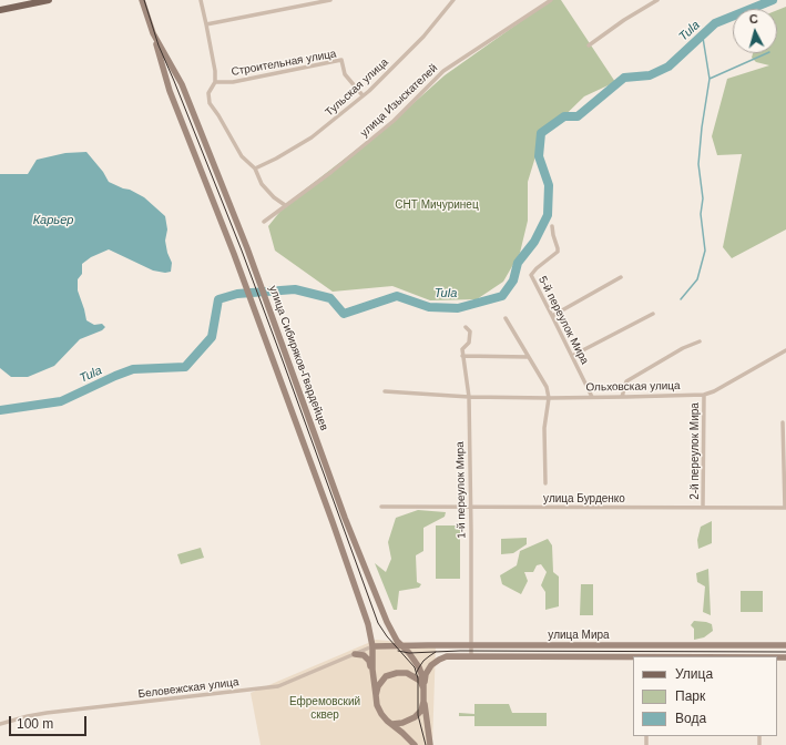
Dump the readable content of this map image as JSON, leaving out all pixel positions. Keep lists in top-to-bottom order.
{
  "streets": {
    "main road": ["улица Сибиряков-Гвардейцев", "улица Мира"],
    "street": [
      "Строительная улица",
      "Тульская улица",
      "улица Изыскателей",
      "5-й переулок Мира",
      "Ольховская улица",
      "2-й переулок Мира",
      "1-й переулок Мира",
      "улица Бурденко",
      "Беловежская улица"
    ]
  },
  "crossings": [
    ["Строительная улица", "Тульская улица"],
    ["5-й переулок Мира", "Ольховская улица"],
    ["улица Сибиряков-Гвардейцев", "улица Мира"],
    ["улица Сибиряков-Гвардейцев", "Беловежская улица"],
    ["Ольховская улица", "2-й переулок Мира"],
    ["Ольховская улица", "1-й переулок Мира"],
    ["2-й переулок Мира", "улица Бурденко"],
    ["1-й переулок Мира", "улица Бурденко"],
    ["1-й переулок Мира", "улица Мира"],
    ["улица Мира", "Беловежская улица"]
  ],
  "water": ["Tula", "Карьер"],
  "parks": ["СНТ Мичуринец", "Ефремовский сквер"],
  "legend": ["Улица", "Парк", "Вода"],
  "scale_bar": "100 m",
  "north": "top"
}
